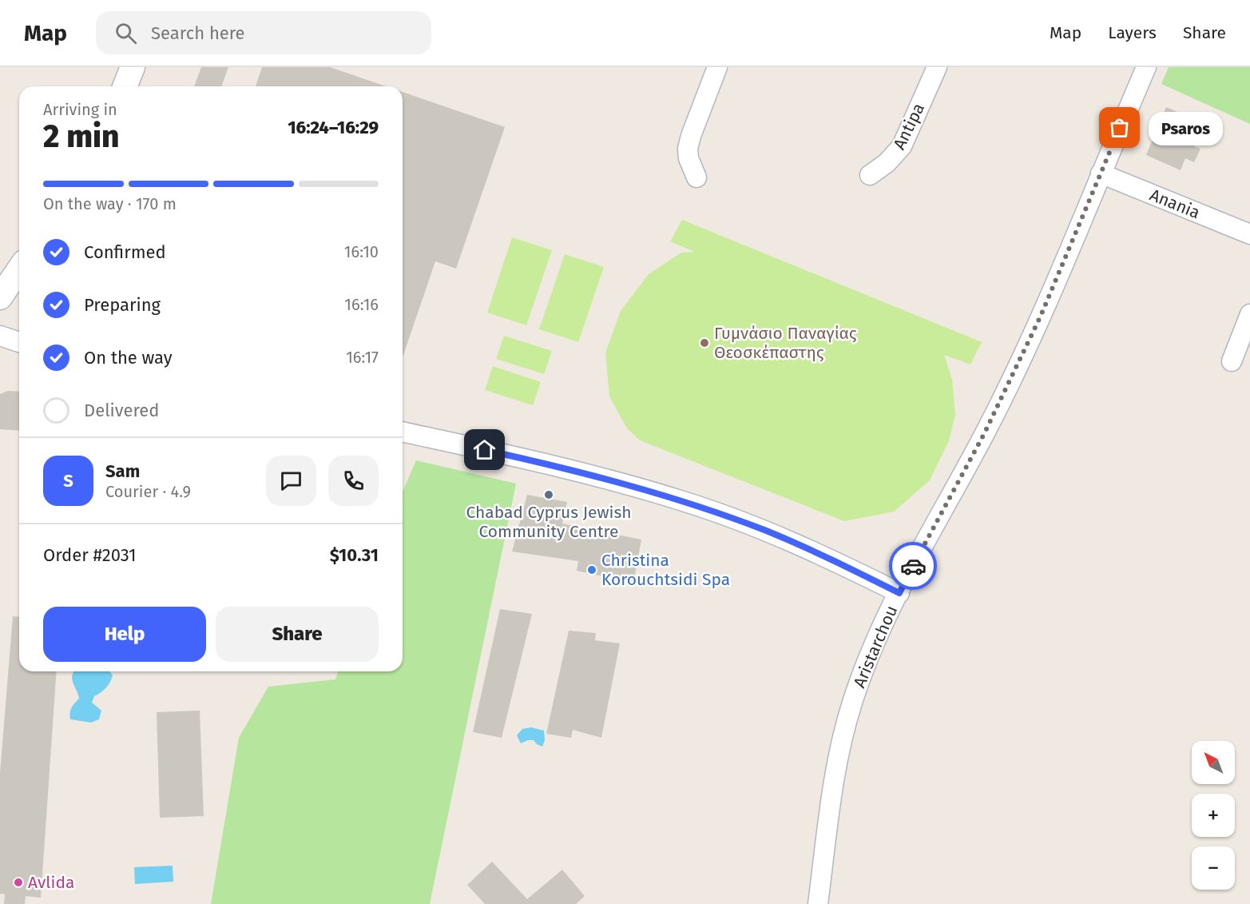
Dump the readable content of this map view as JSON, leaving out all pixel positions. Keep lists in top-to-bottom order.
{
  "streets": {
    "street": ["Antipa", "Anania", "Aristarchou"]
  },
  "crossings": [
    ["Anania", "Aristarchou"]
  ],
  "places": [
    "Psaros",
    "Γυμνάσιο Παναγίας Θεοσκέπαστης",
    "Chabad Cyprus Jewish Community Centre",
    "Christina Korouchtsidi Spa",
    "Avlida"
  ],
  "north": "top left",
  "page": {
    "header": "Map",
    "search": "Search here",
    "nav": ["Map", "Layers", "Share"],
    "heading": ["2 min", "Arriving in", "16:24–16:29"],
    "panel": [
      "Sam",
      "Courier · 4.9",
      "Order #2031",
      "$10.31"
    ],
    "bubble": "Psaros",
    "bar": "On the way · 170 m",
    "list": [
      ["Confirmed", "16:10"],
      ["Preparing", "16:16"],
      ["On the way", "16:17"],
      "Delivered"
    ],
    "round": "S",
    "buttons": ["Help", "Share"],
    "map_buttons": ["+", "−"]
  }
}
